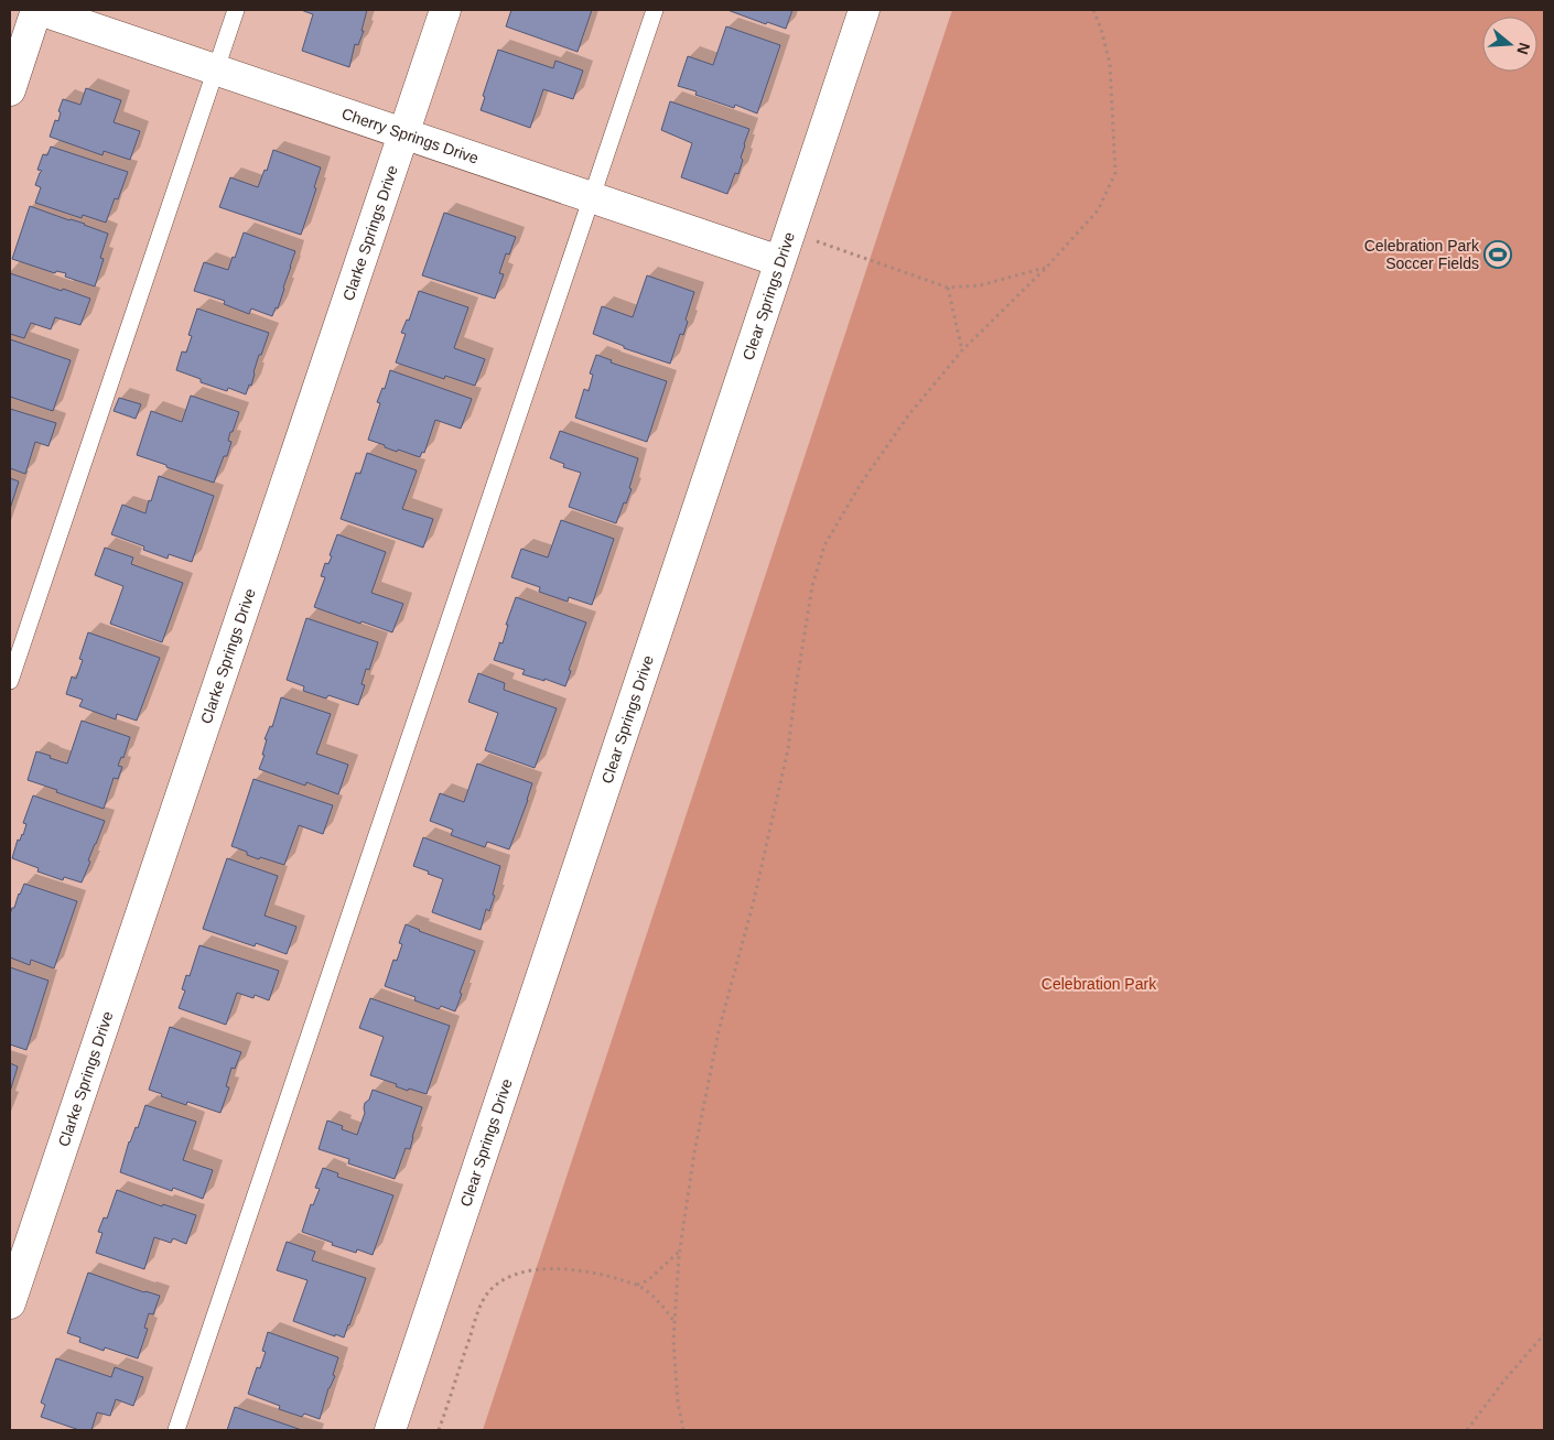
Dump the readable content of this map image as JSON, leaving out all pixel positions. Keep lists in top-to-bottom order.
{
  "streets": {
    "street": ["Cherry Springs Drive", "Clarke Springs Drive", "Clear Springs Drive"]
  },
  "crossings": [
    ["Cherry Springs Drive", "Clarke Springs Drive"],
    ["Cherry Springs Drive", "Clear Springs Drive"]
  ],
  "parks": ["Celebration Park"],
  "places": {
    "sports": ["Celebration Park Soccer Fields"]
  },
  "north": "right"
}
